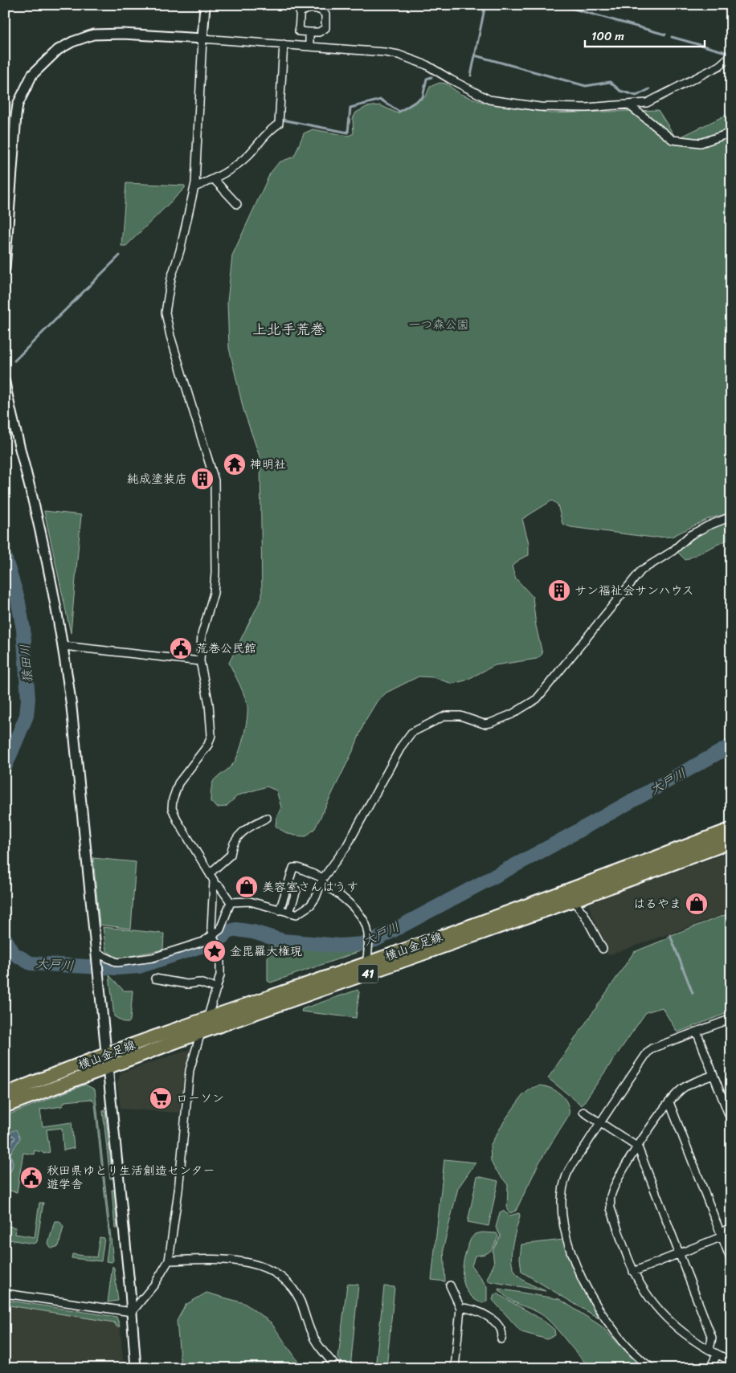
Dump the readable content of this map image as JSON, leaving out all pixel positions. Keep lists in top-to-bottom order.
{
  "streets": {
    "main road": ["横山金足線", "41"]
  },
  "districts": ["上北手荒巻"],
  "water": ["猿田川", "大戸川"],
  "parks": ["一つ森公園"],
  "places": {
    "temple": ["神明社"],
    "building": ["純成塗装店", "サン福祉会サンハウス"],
    "public building": ["荒巻公民館", "秋田県ゆとり生活創造センター 遊学舎"],
    "shop": ["美容室さんはうす", "はるやま"],
    "place": ["金毘羅大権現"],
    "supermarket": ["ローソン"]
  },
  "scale_bar": "100 m"
}
